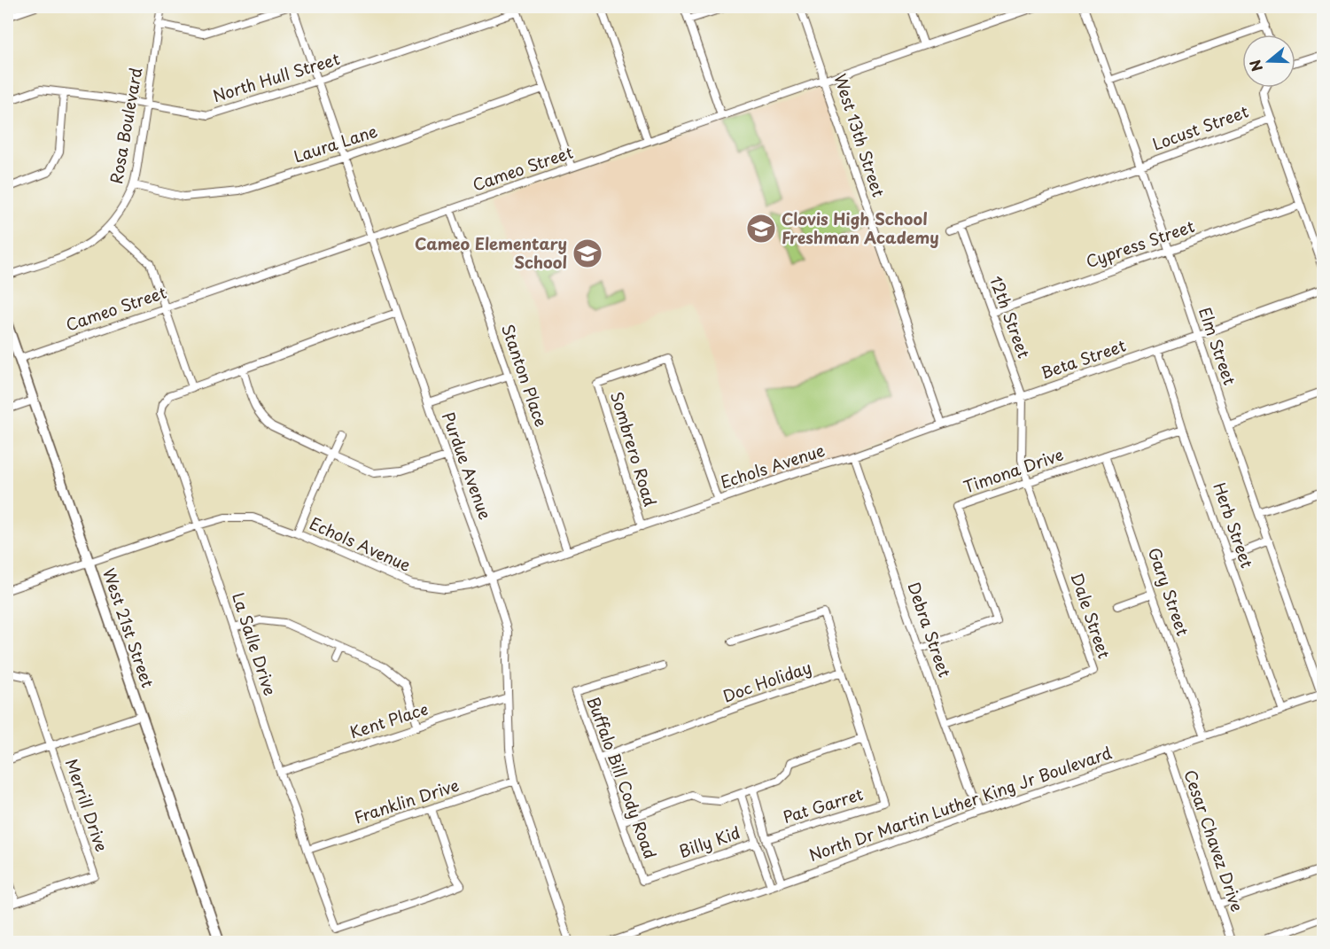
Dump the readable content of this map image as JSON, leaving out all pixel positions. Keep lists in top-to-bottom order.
{
  "streets": {
    "main road": ["West 21st Street"],
    "street": [
      "North Hull Street",
      "Rosa Boulevard",
      "Locust Street",
      "West 13th Street",
      "Laura Lane",
      "Cameo Street",
      "Cypress Street",
      "12th Street",
      "Elm Street",
      "Beta Street",
      "Stanton Place",
      "Sombrero Road",
      "Purdue Avenue",
      "Echols Avenue",
      "Timona Drive",
      "Herb Street",
      "Gary Street",
      "Dale Street",
      "Debra Street",
      "La Salle Drive",
      "Doc Holiday",
      "Kent Place",
      "Buffalo Bill Cody Road",
      "Franklin Drive",
      "North Dr Martin Luther King Jr Boulevard",
      "Merrill Drive",
      "Pat Garret",
      "Cesar Chavez Drive",
      "Billy Kid"
    ]
  },
  "crossings": [
    ["North Hull Street", "Rosa Boulevard"],
    ["North Hull Street", "Purdue Avenue"],
    ["Rosa Boulevard", "Laura Lane"],
    ["Locust Street", "12th Street"],
    ["Locust Street", "Elm Street"],
    ["West 13th Street", "Cameo Street"],
    ["West 13th Street", "Beta Street"],
    ["Laura Lane", "Purdue Avenue"],
    ["Cameo Street", "Stanton Place"],
    ["Cameo Street", "Purdue Avenue"],
    ["Cameo Street", "West 21st Street"],
    ["Cypress Street", "12th Street"],
    ["Cypress Street", "Elm Street"],
    ["12th Street", "Beta Street"],
    ["12th Street", "Timona Drive"],
    ["12th Street", "Dale Street"],
    ["Elm Street", "Beta Street"],
    ["Elm Street", "North Dr Martin Luther King Jr Boulevard"],
    ["Beta Street", "Echols Avenue"],
    ["Beta Street", "Herb Street"],
    ["Beta Street", "Debra Street"],
    ["Stanton Place", "Echols Avenue"],
    ["Sombrero Road", "Echols Avenue"],
    ["Purdue Avenue", "Echols Avenue"],
    ["Purdue Avenue", "La Salle Drive"],
    ["Purdue Avenue", "Kent Place"],
    ["Purdue Avenue", "Franklin Drive"],
    ["Echols Avenue", "West 21st Street"],
    ["Echols Avenue", "Debra Street"],
    ["Echols Avenue", "La Salle Drive"],
    ["Timona Drive", "Herb Street"],
    ["Timona Drive", "Gary Street"],
    ["Timona Drive", "Dale Street"],
    ["Timona Drive", "Debra Street"],
    ["Herb Street", "North Dr Martin Luther King Jr Boulevard"],
    ["Gary Street", "North Dr Martin Luther King Jr Boulevard"],
    ["Dale Street", "Debra Street"],
    ["Debra Street", "North Dr Martin Luther King Jr Boulevard"],
    ["La Salle Drive", "Kent Place"],
    ["La Salle Drive", "Franklin Drive"],
    ["Doc Holiday", "Buffalo Bill Cody Road"],
    ["Buffalo Bill Cody Road", "Billy Kid"],
    ["North Dr Martin Luther King Jr Boulevard", "Cesar Chavez Drive"]
  ],
  "places": {
    "school or university": ["Clovis High School Freshman Academy", "Cameo Elementary School"]
  },
  "north": "left"
}
